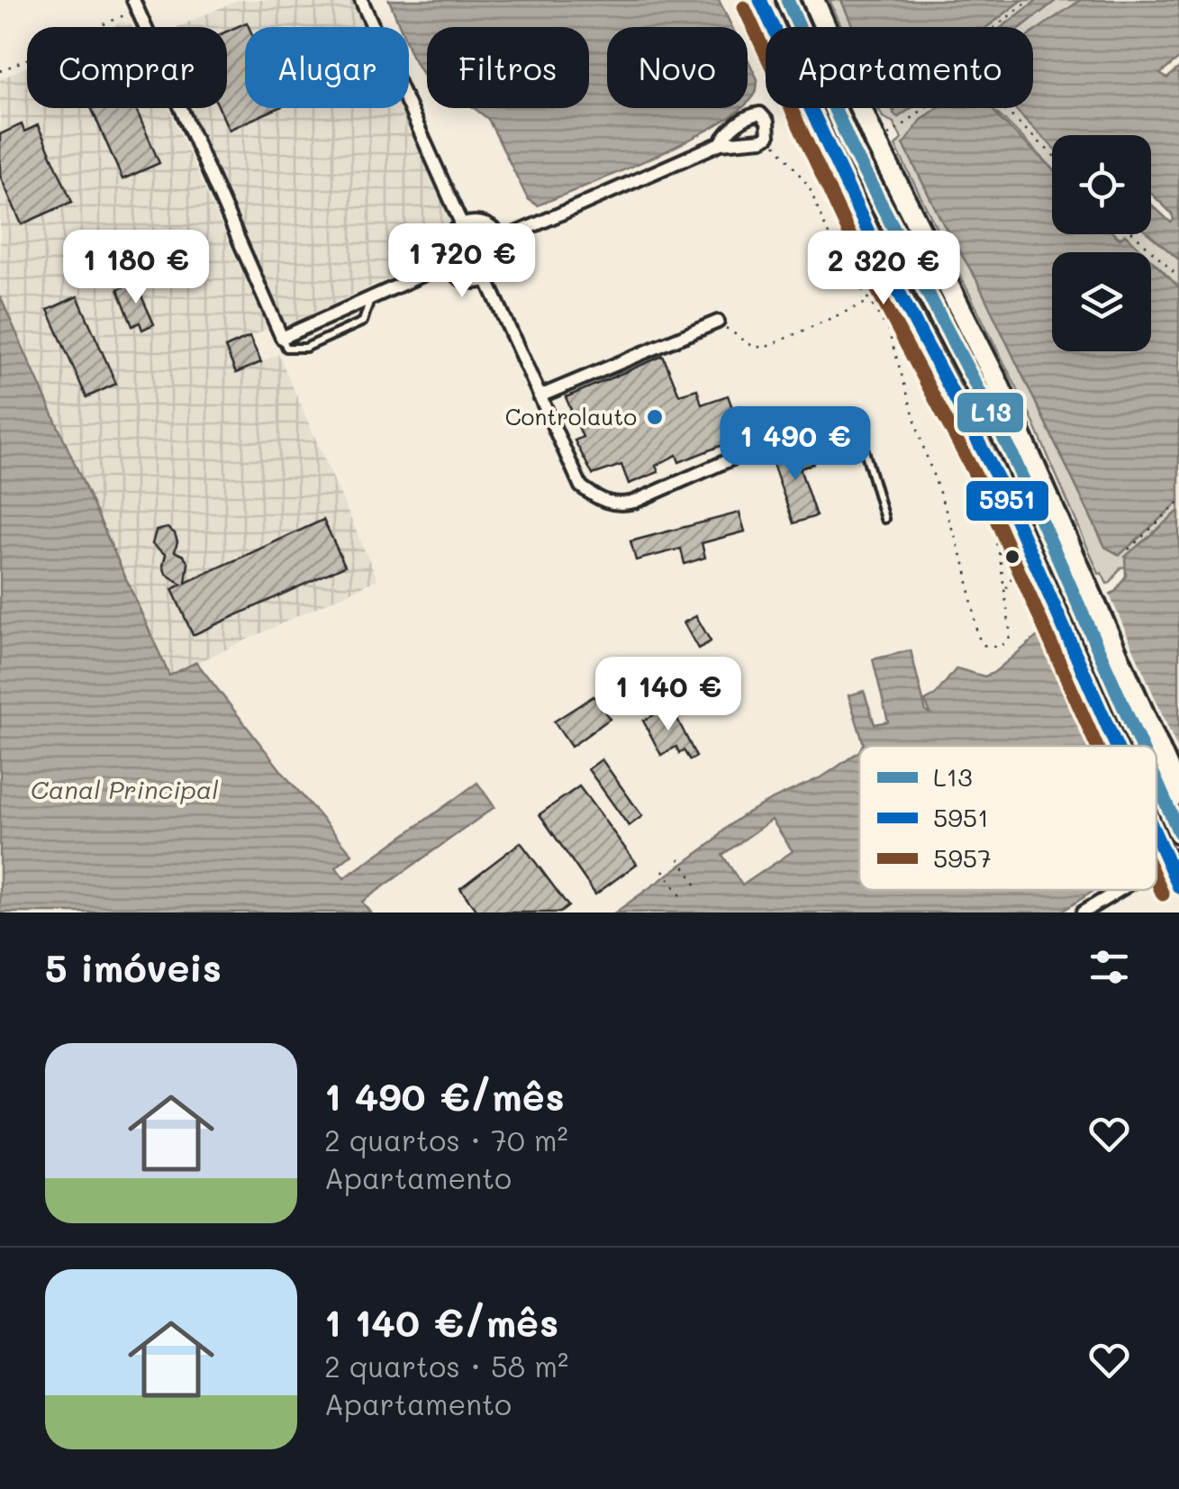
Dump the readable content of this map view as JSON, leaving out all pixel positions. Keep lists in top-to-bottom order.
{
  "water": ["Canal Principal"],
  "places": ["Controlauto"],
  "lines": ["transit line L13", "transit line 5951", "transit line 5957"],
  "legend": ["L13", "5951", "5957"],
  "page": {
    "chip": [
      "Comprar",
      "Alugar",
      "Filtros",
      "Novo",
      "Apartamento"
    ],
    "price": [
      "1 720 €",
      "1 180 €",
      "2 320 €",
      "1 490 €",
      "1 140 €"
    ],
    "heading": "5 imóveis",
    "list": [
      {
        "name": "1 490 €/mês",
        "note": "2 quartos · 70 m² · Apartamento"
      },
      {
        "name": "1 140 €/mês",
        "note": "2 quartos · 58 m² · Apartamento"
      }
    ]
  }
}
